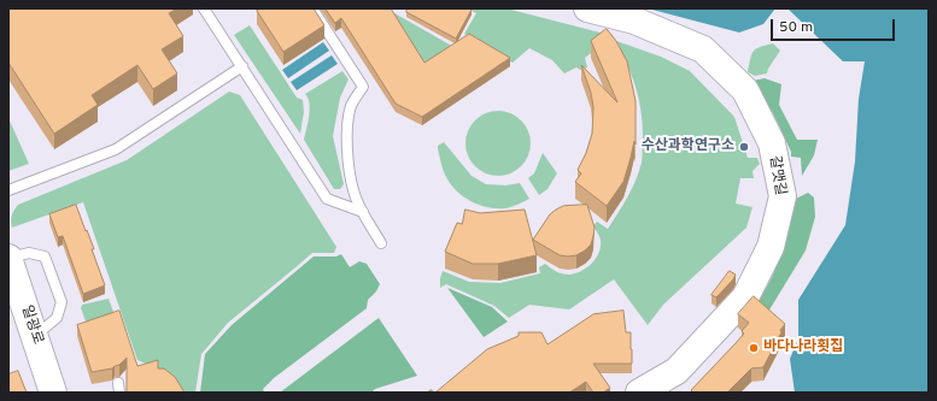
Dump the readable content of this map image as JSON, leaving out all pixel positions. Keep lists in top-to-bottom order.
{
  "streets": {
    "street": ["갈맷길", "일광로"]
  },
  "places": ["수산과학연구소", "바다나라횟집"],
  "scale_bar": "50 m"
}
